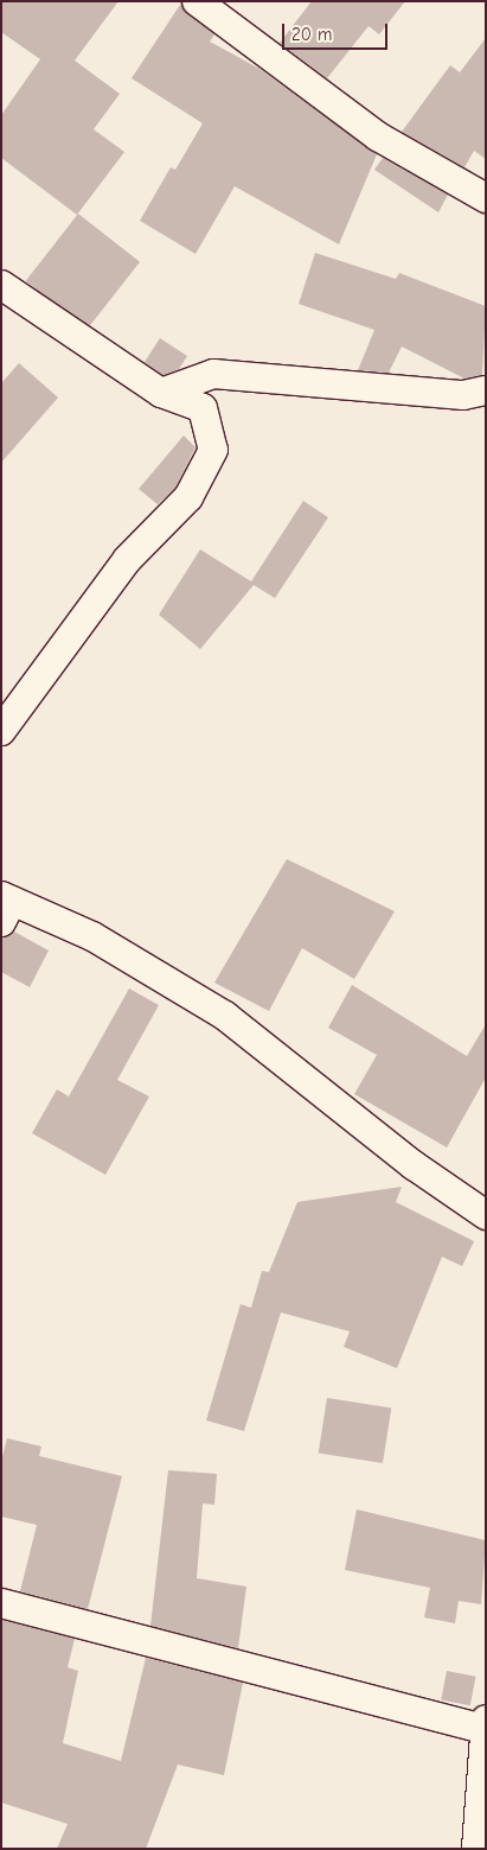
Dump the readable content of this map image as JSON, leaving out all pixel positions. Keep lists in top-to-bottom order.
{
  "scale_bar": "20 m"
}
